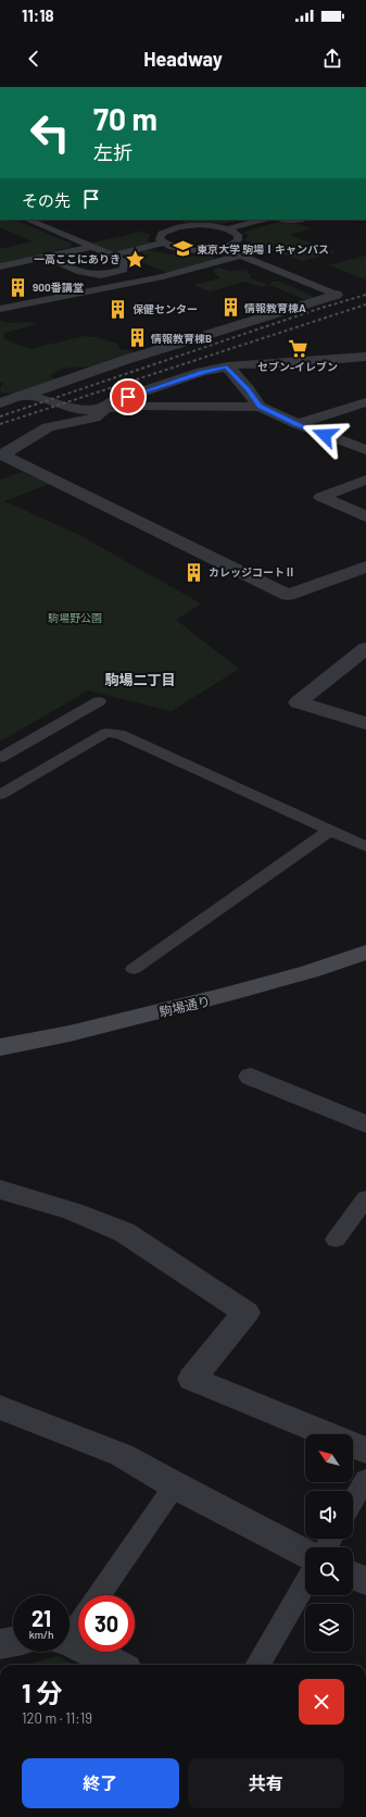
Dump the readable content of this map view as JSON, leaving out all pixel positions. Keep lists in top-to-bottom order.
{
  "streets": {
    "street": ["駒場通り"]
  },
  "districts": ["駒場二丁目"],
  "parks": ["駒場野公園"],
  "places": {
    "school or university": ["東京大学 駒場Ⅰキャンパス"],
    "place": ["一高ここにありき"],
    "building": [
      "900番講堂",
      "情報教育棟A",
      "保健センター",
      "情報教育棟B",
      "カレッジコートⅡ"
    ],
    "supermarket": ["セブン-イレブン"]
  },
  "north": "top left",
  "page": {
    "status": "11:18",
    "header": "Headway",
    "turn": ["70 m", "左折"],
    "then": "その先",
    "speed": "21 km/h",
    "limit": "30",
    "heading": ["1 分", "120 m · 11:19"],
    "buttons": ["終了", "共有"]
  }
}
